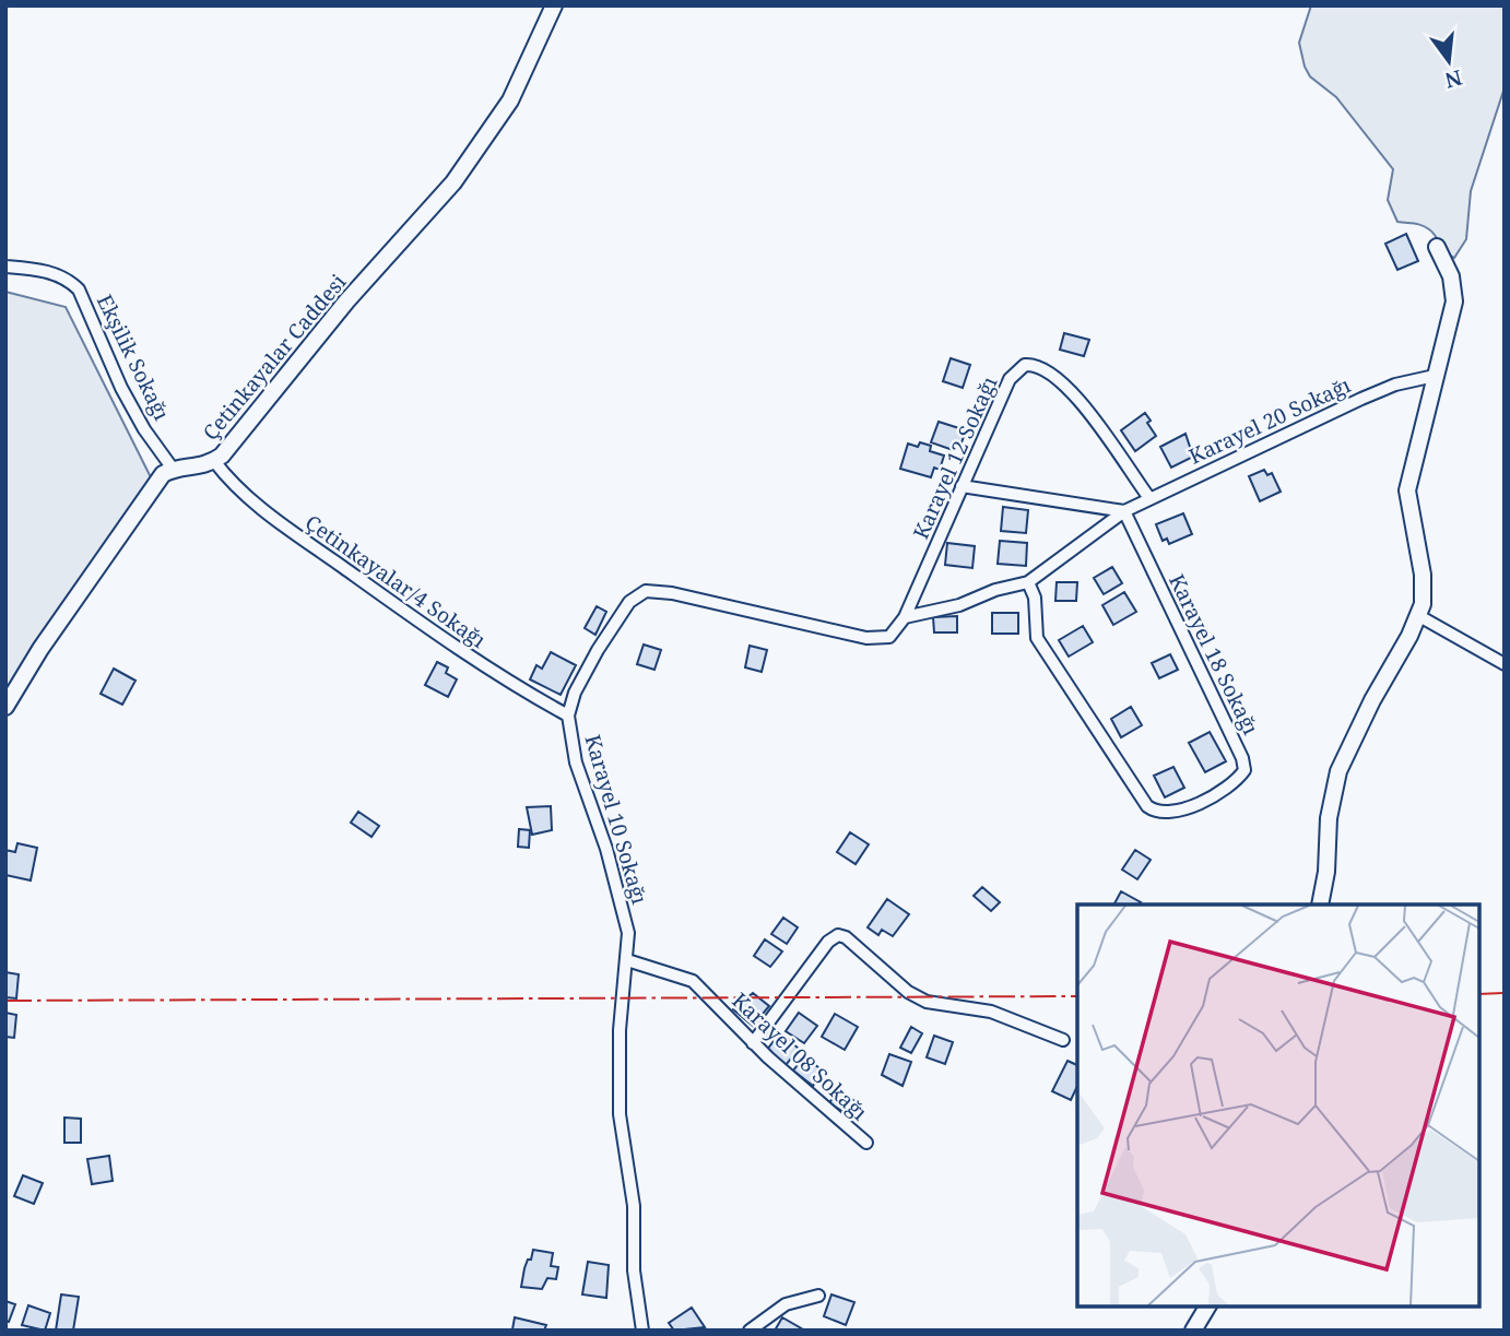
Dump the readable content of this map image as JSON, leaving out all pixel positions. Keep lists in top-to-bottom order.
{
  "streets": {
    "street": [
      "Ekşilik Sokağı",
      "Çetinkayalar Caddesi",
      "Karayel 20 Sokağı",
      "Karayel 12 Sokağı",
      "Çetinkayalar/4 Sokağı",
      "Karayel 18 Sokağı",
      "Karayel 10 Sokağı",
      "Karayel 08 Sokağı"
    ]
  },
  "crossings": [
    ["Ekşilik Sokağı", "Çetinkayalar Caddesi"],
    ["Çetinkayalar Caddesi", "Çetinkayalar/4 Sokağı"],
    ["Karayel 20 Sokağı", "Karayel 12 Sokağı"],
    ["Karayel 20 Sokağı", "Karayel 18 Sokağı"],
    ["Karayel 20 Sokağı", "Karayel 10 Sokağı"],
    ["Karayel 12 Sokağı", "Karayel 10 Sokağı"],
    ["Çetinkayalar/4 Sokağı", "Karayel 10 Sokağı"],
    ["Karayel 18 Sokağı", "Karayel 10 Sokağı"],
    ["Karayel 10 Sokağı", "Karayel 08 Sokağı"]
  ],
  "north": "bottom"
}
